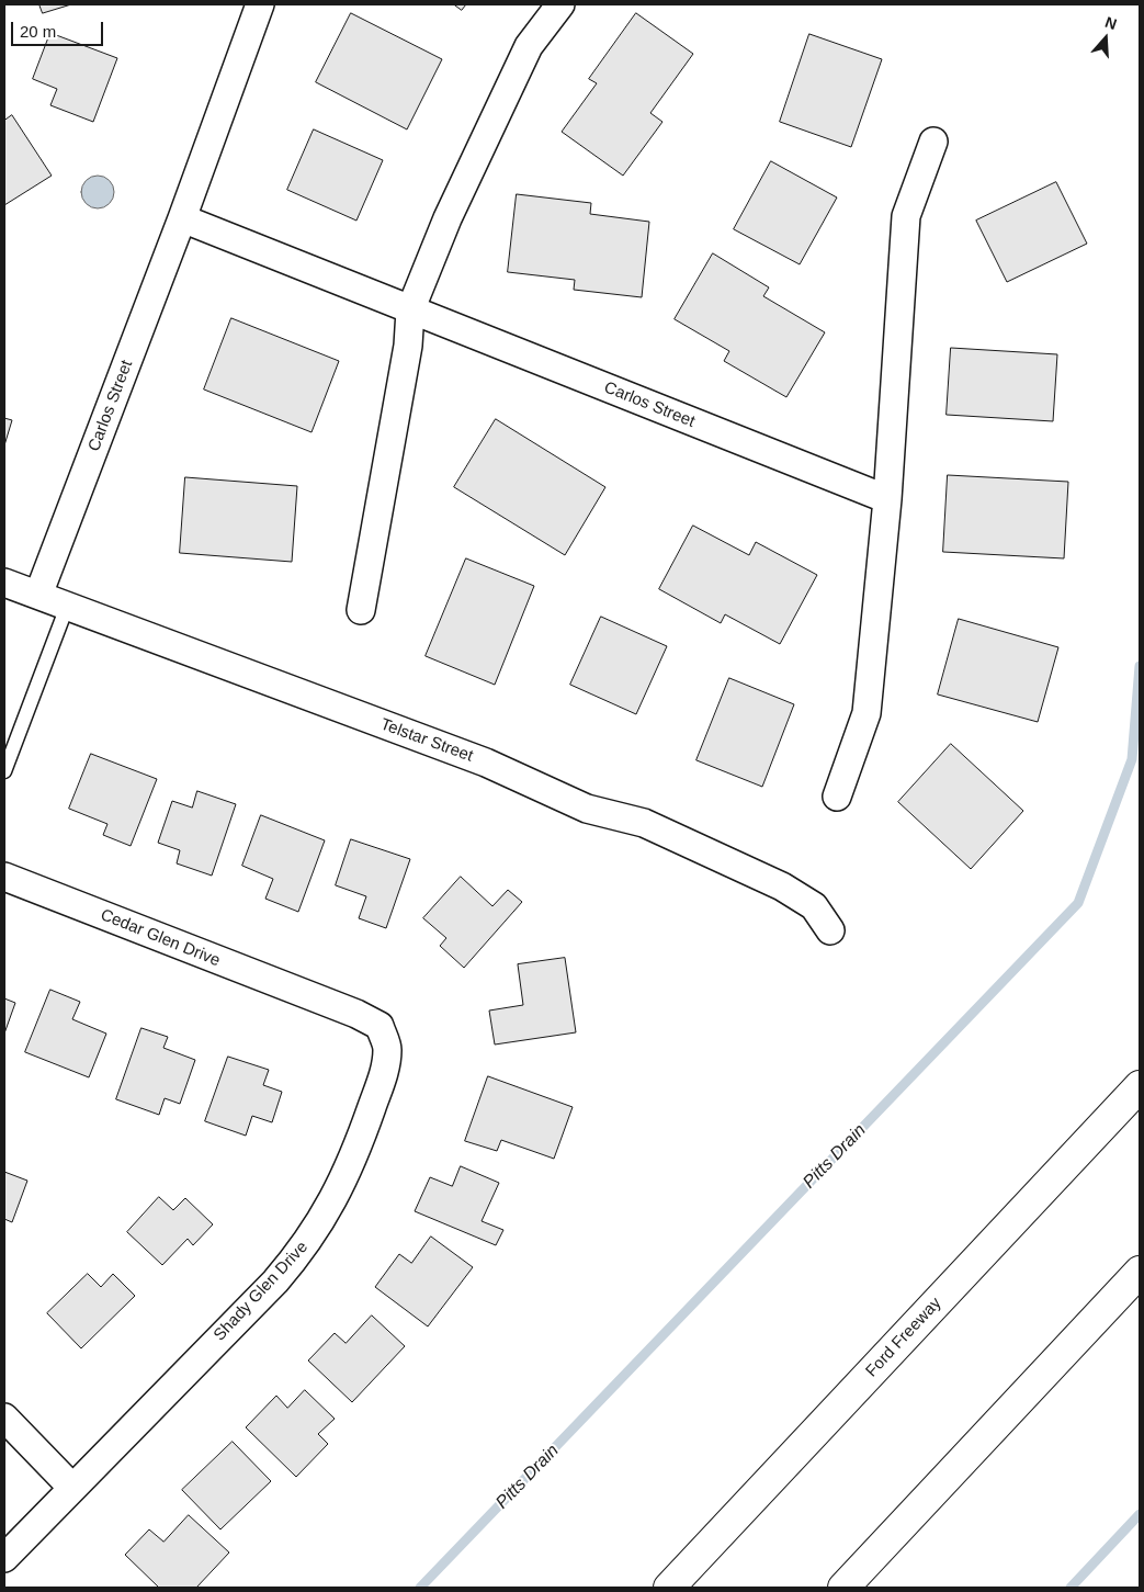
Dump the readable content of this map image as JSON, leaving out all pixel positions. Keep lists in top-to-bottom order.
{
  "streets": {
    "highway": ["Ford Freeway"],
    "street": [
      "Carlos Street",
      "Telstar Street",
      "Cedar Glen Drive",
      "Shady Glen Drive"
    ]
  },
  "crossings": [
    ["Carlos Street", "Telstar Street"],
    ["Cedar Glen Drive", "Shady Glen Drive"]
  ],
  "water": ["Pitts Drain"],
  "scale_bar": "20 m",
  "north": "top"
}
